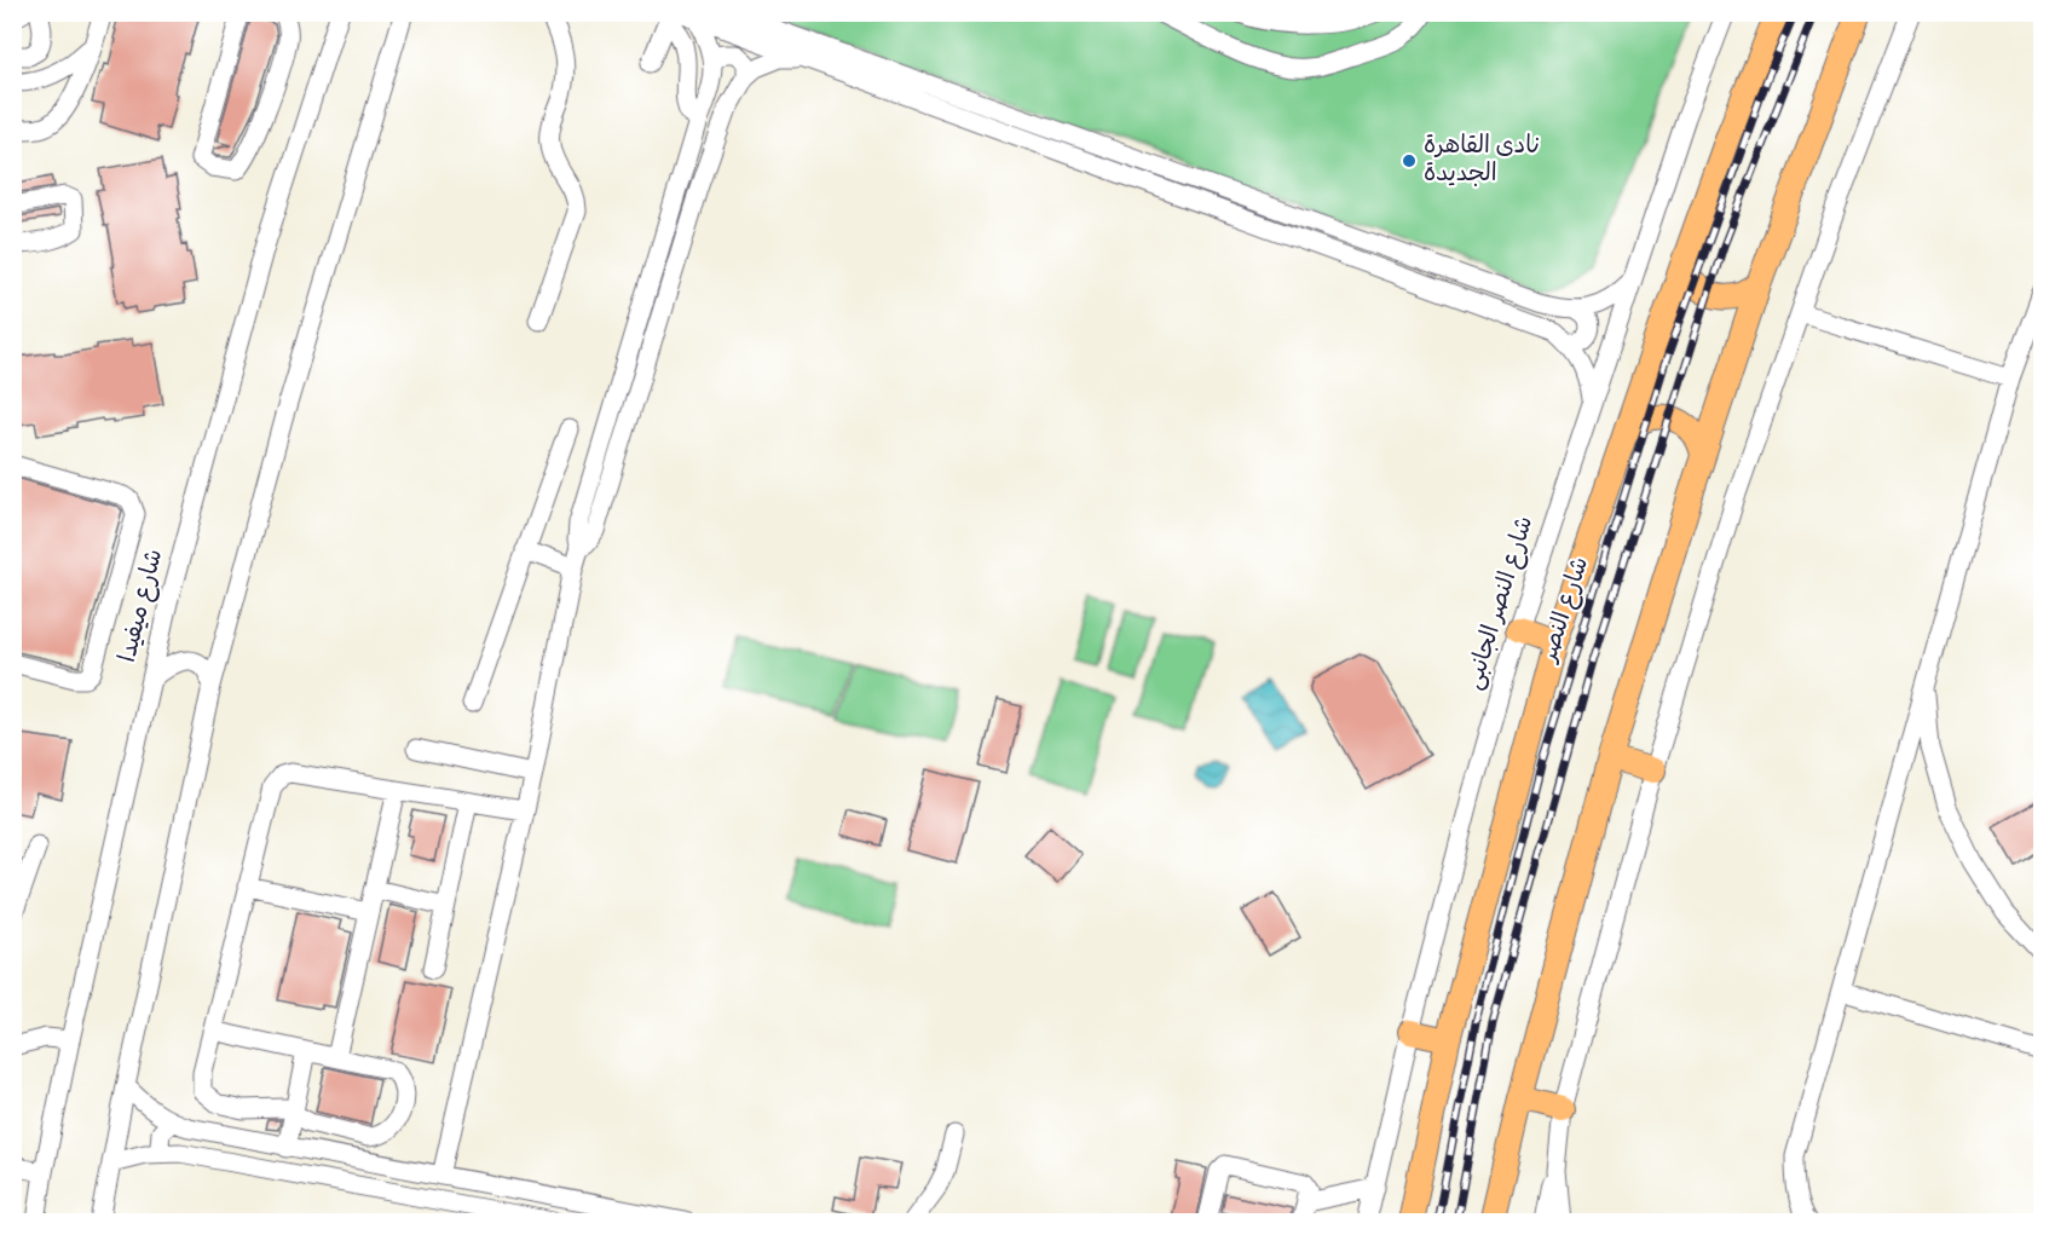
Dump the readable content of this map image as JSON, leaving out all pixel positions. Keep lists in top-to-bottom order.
{
  "streets": {
    "main road": ["شارع النصر"],
    "street": ["شارع النصر الجانبى", "شارع ميفيدا"]
  },
  "places": ["نادى القاهرة الجديدة"]
}
